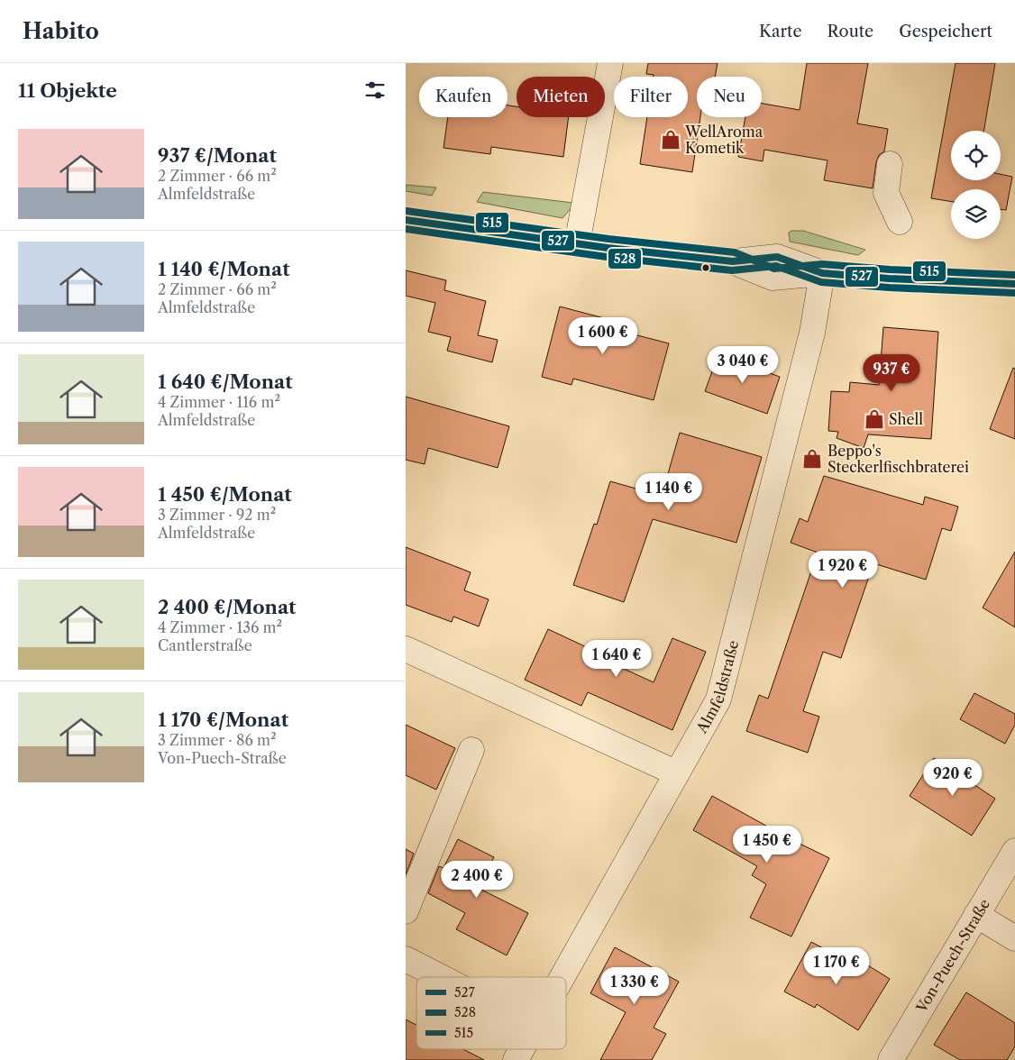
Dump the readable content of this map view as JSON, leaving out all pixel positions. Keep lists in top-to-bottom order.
{
  "streets": {
    "street": ["Almfeldstraße", "Von-Puech-Straße"]
  },
  "places": {
    "shop": ["WellAroma Kometik", "Shell", "Beppo's Steckerlfischbraterei"]
  },
  "lines": ["transit line 515", "transit line 527", "transit line 528"],
  "legend": ["527", "528", "515"],
  "page": {
    "header": "Habito",
    "nav": ["Karte", "Route", "Gespeichert"],
    "heading": "11 Objekte",
    "chip": [
      "Kaufen",
      "Mieten",
      "Filter",
      "Neu"
    ],
    "list": [
      {
        "name": "937 €/Monat",
        "note": "2 Zimmer · 66 m² · Almfeldstraße"
      },
      {
        "name": "1 140 €/Monat",
        "note": "2 Zimmer · 66 m² · Almfeldstraße"
      },
      {
        "name": "1 640 €/Monat",
        "note": "4 Zimmer · 116 m² · Almfeldstraße"
      },
      {
        "name": "1 450 €/Monat",
        "note": "3 Zimmer · 92 m² · Almfeldstraße"
      },
      {
        "name": "2 400 €/Monat",
        "note": "4 Zimmer · 136 m² · Cantlerstraße"
      },
      {
        "name": "1 170 €/Monat",
        "note": "3 Zimmer · 86 m² · Von-Puech-Straße"
      }
    ],
    "price": [
      "1 600 €",
      "3 040 €",
      "937 €",
      "1 140 €",
      "1 920 €",
      "1 640 €",
      "920 €",
      "1 450 €",
      "2 400 €",
      "1 170 €",
      "1 330 €"
    ]
  }
}
